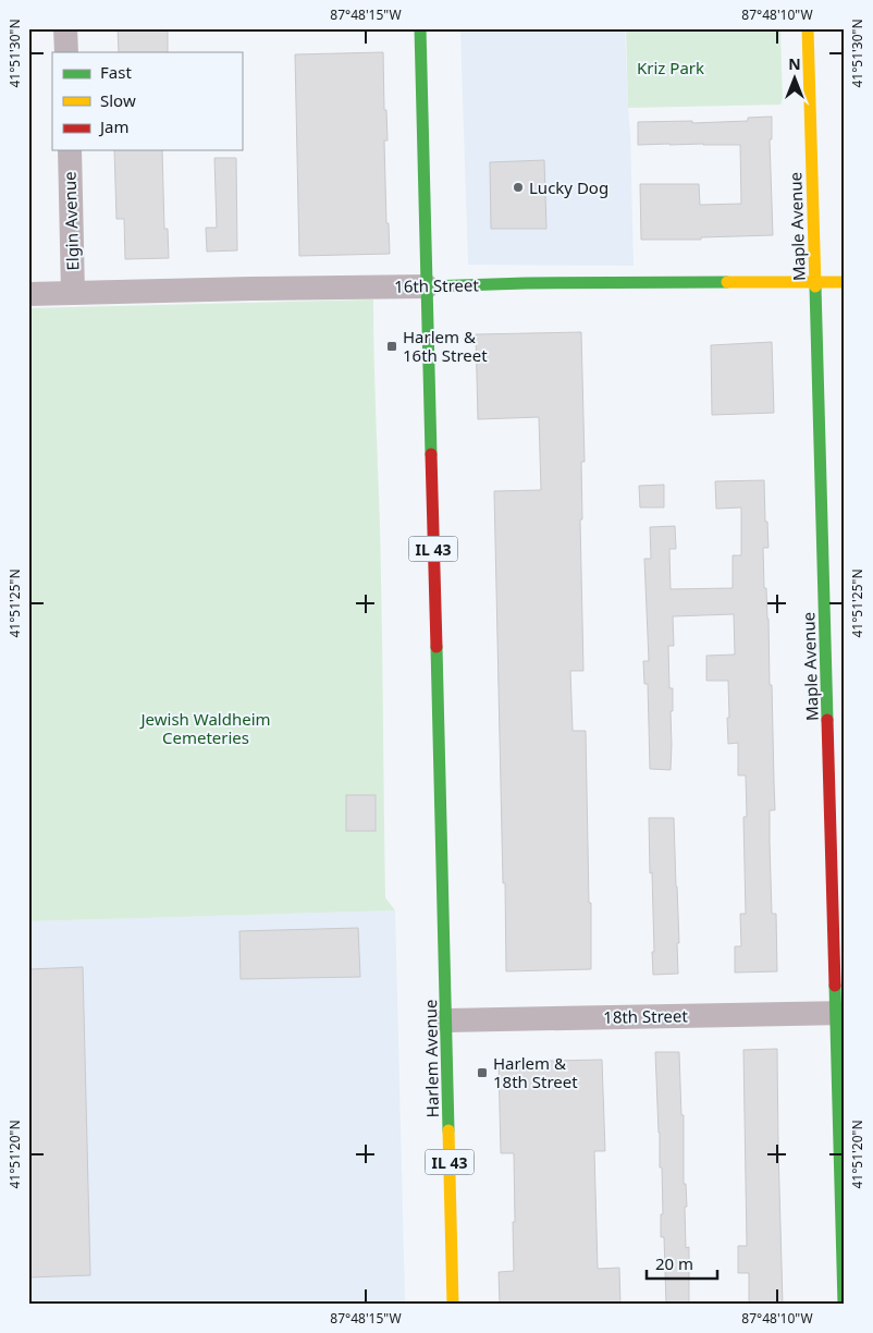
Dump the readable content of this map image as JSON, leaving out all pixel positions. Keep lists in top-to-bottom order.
{
  "streets": {
    "street": [
      "Elgin Avenue",
      "Maple Avenue",
      "16th Street",
      "IL 43",
      "18th Street",
      "Harlem Avenue"
    ]
  },
  "crossings": [
    ["Elgin Avenue", "16th Street"],
    ["Maple Avenue", "16th Street"],
    ["Maple Avenue", "18th Street"],
    ["16th Street", "IL 43"],
    ["16th Street", "Harlem Avenue"],
    ["IL 43", "Harlem Avenue"],
    ["18th Street", "Harlem Avenue"]
  ],
  "parks": ["Kriz Park", "Jewish Waldheim Cemeteries"],
  "places": {
    "other": ["Lucky Dog"],
    "transit": ["Harlem & 16th Street", "Harlem & 18th Street"]
  },
  "legend": ["Fast", "Slow", "Jam"],
  "scale_bar": "20 m",
  "north": "top",
  "coordinates": [
    "87°48'15\"W",
    "87°48'10\"W",
    "41°51'30\"N",
    "41°51'25\"N",
    "41°51'20\"N"
  ]
}
